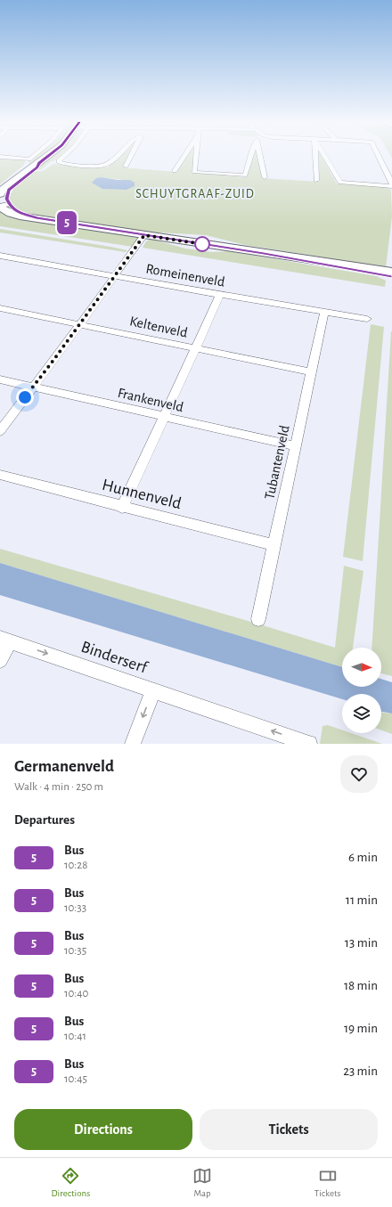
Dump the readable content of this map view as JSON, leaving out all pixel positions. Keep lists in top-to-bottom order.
{
  "streets": {
    "street": [
      "Romeinenveld",
      "Keltenveld",
      "Frankenveld",
      "Tubantenveld",
      "Hunnenveld",
      "Binderserf"
    ]
  },
  "crossings": [
    ["Romeinenveld", "Tubantenveld"],
    ["Keltenveld", "Tubantenveld"],
    ["Frankenveld", "Tubantenveld"],
    ["Tubantenveld", "Hunnenveld"]
  ],
  "districts": ["SCHUYTGRAAF-ZUID"],
  "lines": ["bus line 5"],
  "north": "right",
  "page": {
    "on_map": "5",
    "heading": [
      ["Germanenveld", "Walk · 4 min · 250 m"],
      "Departures"
    ],
    "list": [
      {
        "mark": "5",
        "name": "Bus",
        "note": "10:28",
        "value": "6 min"
      },
      {
        "mark": "5",
        "name": "Bus",
        "note": "10:33",
        "value": "11 min"
      },
      {
        "mark": "5",
        "name": "Bus",
        "note": "10:35",
        "value": "13 min"
      },
      {
        "mark": "5",
        "name": "Bus",
        "note": "10:40",
        "value": "18 min"
      },
      {
        "mark": "5",
        "name": "Bus",
        "note": "10:41",
        "value": "19 min"
      },
      {
        "mark": "5",
        "name": "Bus",
        "note": "10:45",
        "value": "23 min"
      }
    ],
    "buttons": ["Directions", "Tickets"],
    "tabs": ["Directions", "Map", "Tickets"]
  }
}
